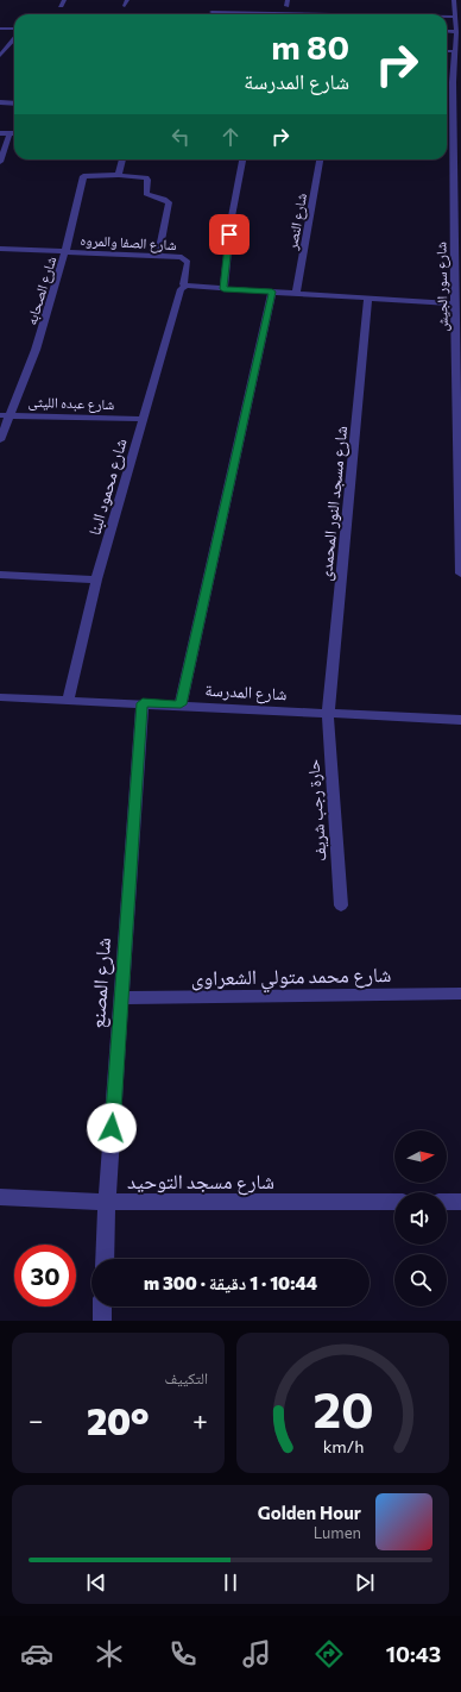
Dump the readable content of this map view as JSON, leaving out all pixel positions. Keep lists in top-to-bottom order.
{
  "streets": {
    "street": [
      "شارع النصر",
      "شارع الصفا والمروه",
      "شارع سور الجيش",
      "شارع الصحابه",
      "شارع عبده الليثى",
      "شارع محمود البنا",
      "شارع مسجد النور المحمدى",
      "شارع المدرسة",
      "حارة رجب شريف",
      "شارع محمد متولي الشعراوى",
      "شارع المصنع",
      "شارع مسجد التوحيد"
    ]
  },
  "crossings": [
    ["شارع الصفا والمروه", "شارع الصحابه"],
    ["شارع الصفا والمروه", "شارع محمود البنا"],
    ["شارع الصحابه", "شارع عبده الليثى"],
    ["شارع عبده الليثى", "شارع محمود البنا"],
    ["شارع محمود البنا", "شارع المدرسة"],
    ["شارع مسجد النور المحمدى", "شارع المدرسة"],
    ["شارع مسجد النور المحمدى", "حارة رجب شريف"],
    ["شارع المدرسة", "حارة رجب شريف"],
    ["شارع المدرسة", "شارع المصنع"],
    ["شارع محمد متولي الشعراوى", "شارع المصنع"],
    ["شارع المصنع", "شارع مسجد التوحيد"]
  ],
  "north": "right",
  "page": {
    "turn": ["80 m", "شارع المدرسة"],
    "limit": "30",
    "trip": "10:44 · 1 دقيقة · 300 m",
    "tile": "التكييف",
    "heat": ["−", "20°", "+"],
    "song": ["Golden Hour", "Lumen"],
    "tabs": "10:43",
    "gauge": ["20", "km/h"]
  }
}
